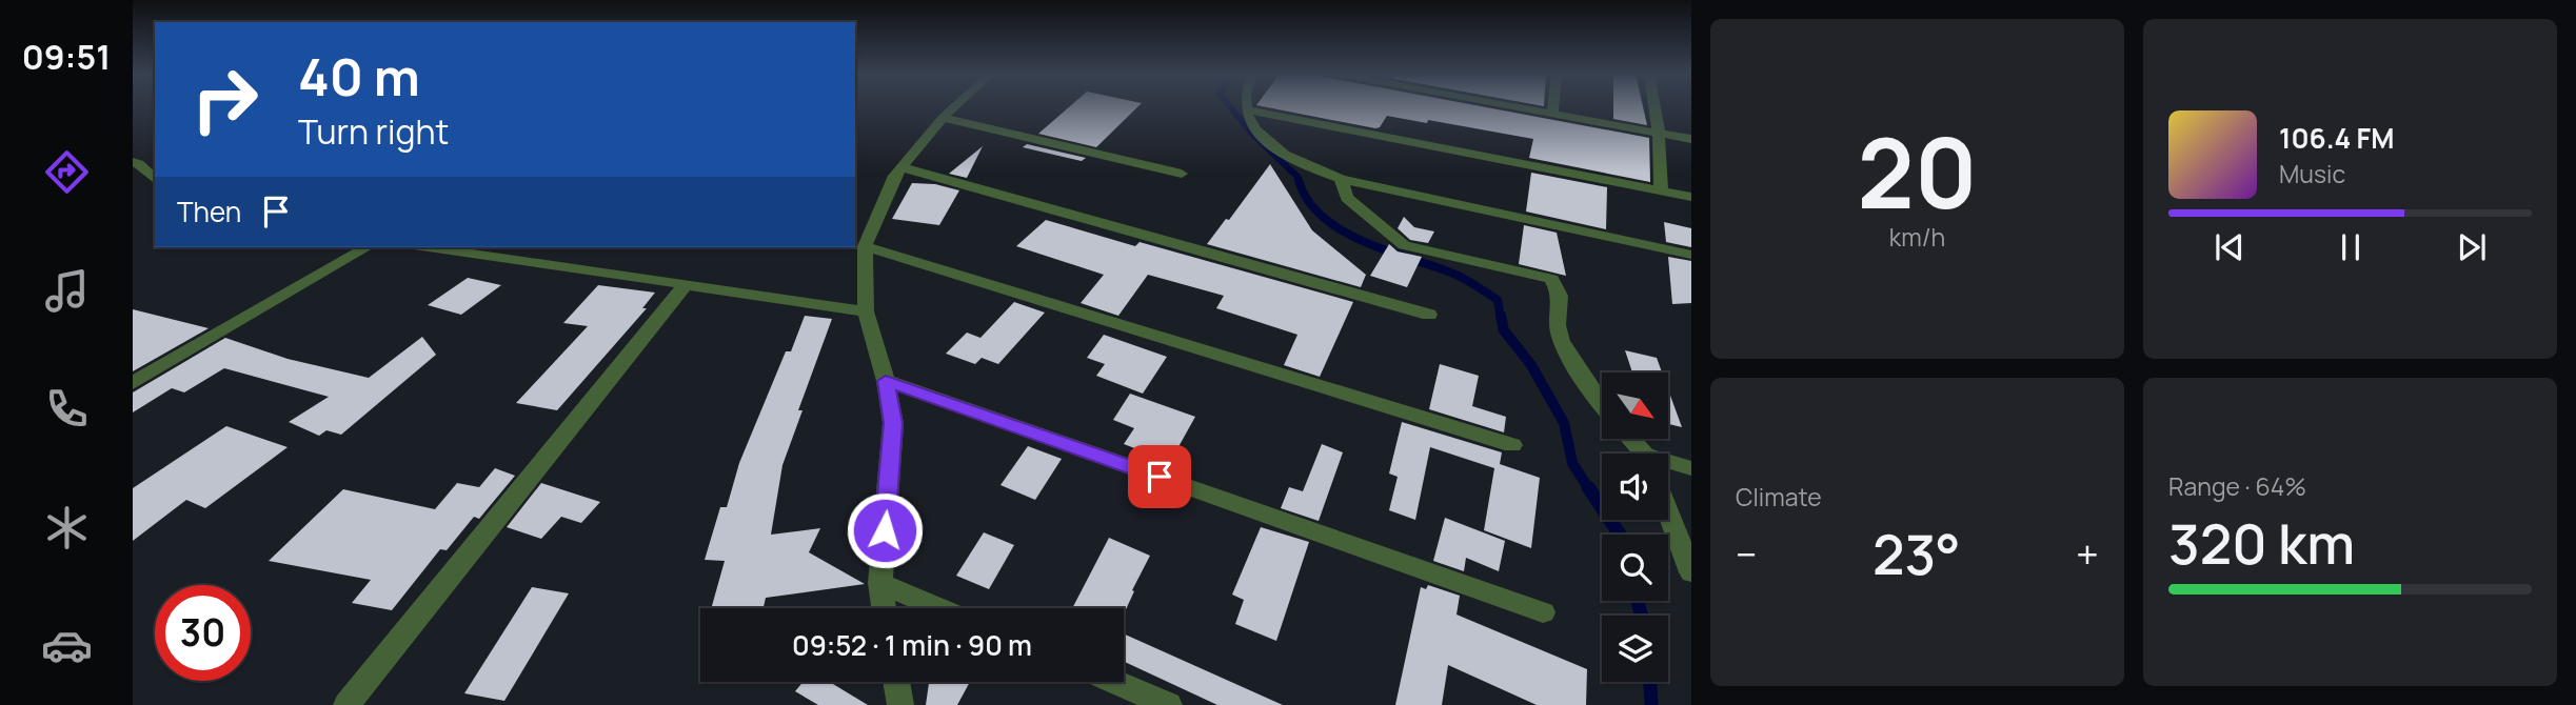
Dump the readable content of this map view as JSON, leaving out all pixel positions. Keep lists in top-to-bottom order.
{
  "north": "bottom right",
  "page": {
    "tabs": "09:51",
    "tile": [
      ["20", "km/h"],
      "Climate",
      ["Range · 64%", "320 km"]
    ],
    "turn": ["40 m", "Turn right"],
    "song": ["106.4 FM", "Music"],
    "then": "Then",
    "heat": ["−", "23°", "+"],
    "limit": "30",
    "trip": "09:52 · 1 min · 90 m"
  }
}
